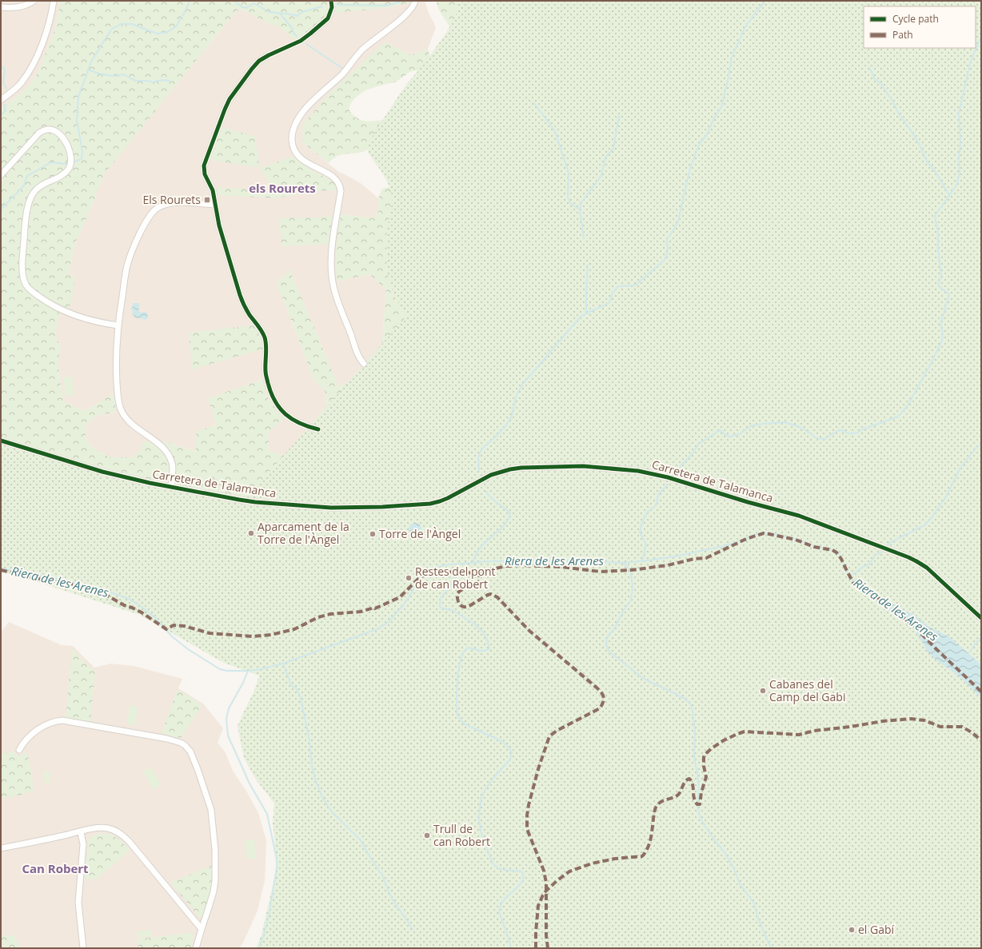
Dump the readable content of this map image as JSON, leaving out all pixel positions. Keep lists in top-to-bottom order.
{
  "streets": {
    "street": ["Carretera de Talamanca"]
  },
  "districts": ["els Rourets", "Can Robert"],
  "water": ["Riera de les Arenes"],
  "places": {
    "transit": ["Els Rourets"],
    "other": [
      "Aparcament de la Torre de l'Àngel",
      "Torre de l'Àngel",
      "Restes del pont de can Robert",
      "Cabanes del Camp del Gabi",
      "Trull de can Robert",
      "el Gabí"
    ]
  },
  "legend": ["Cycle path", "Path"]
}
